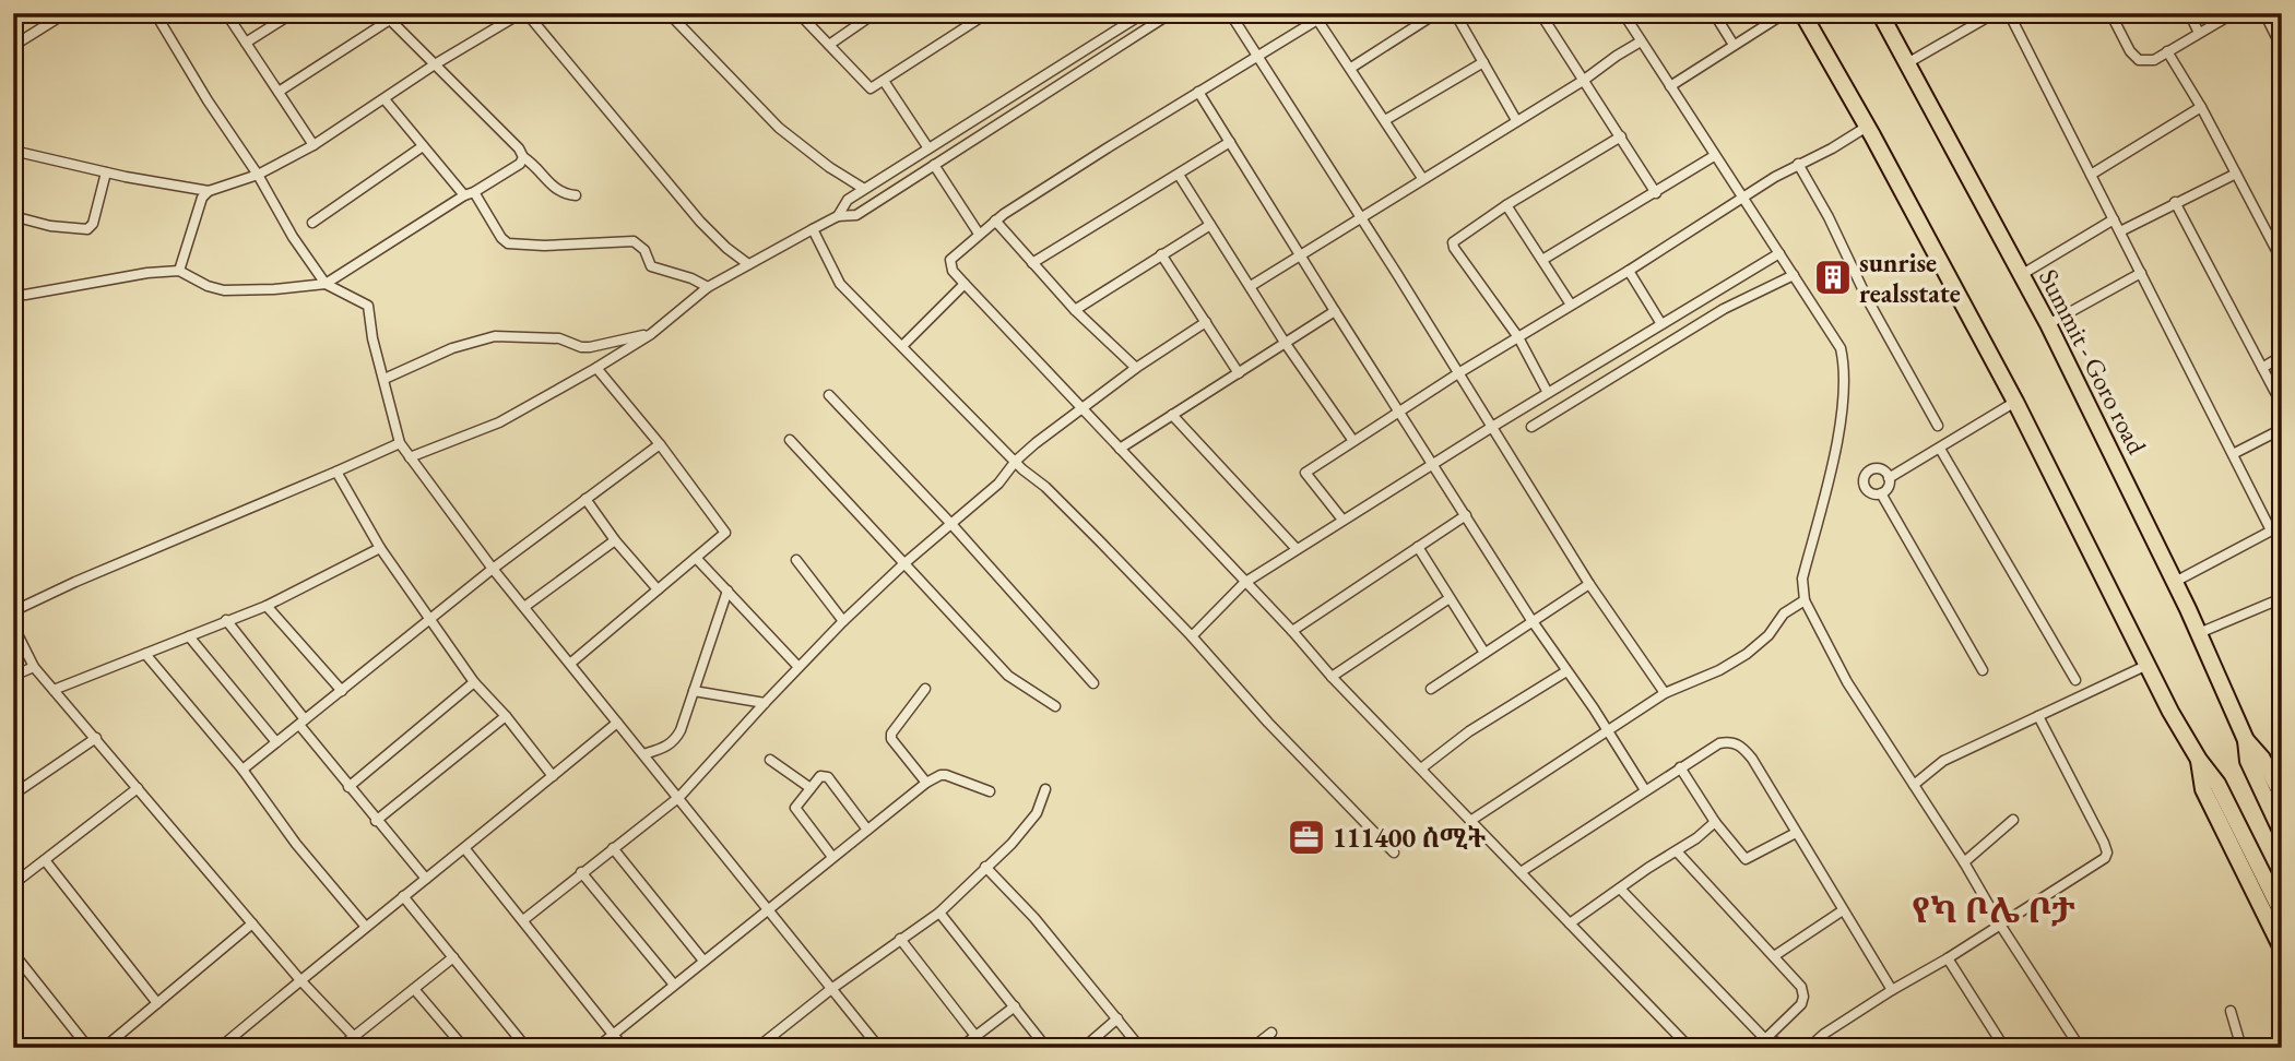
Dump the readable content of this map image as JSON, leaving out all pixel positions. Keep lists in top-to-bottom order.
{
  "streets": {
    "highway": ["Summit - Goro road"]
  },
  "districts": ["የካ ቦሌ ቦታ"],
  "places": {
    "building": ["sunrise realsstate"],
    "office": ["111400 ሰሚት"]
  }
}
